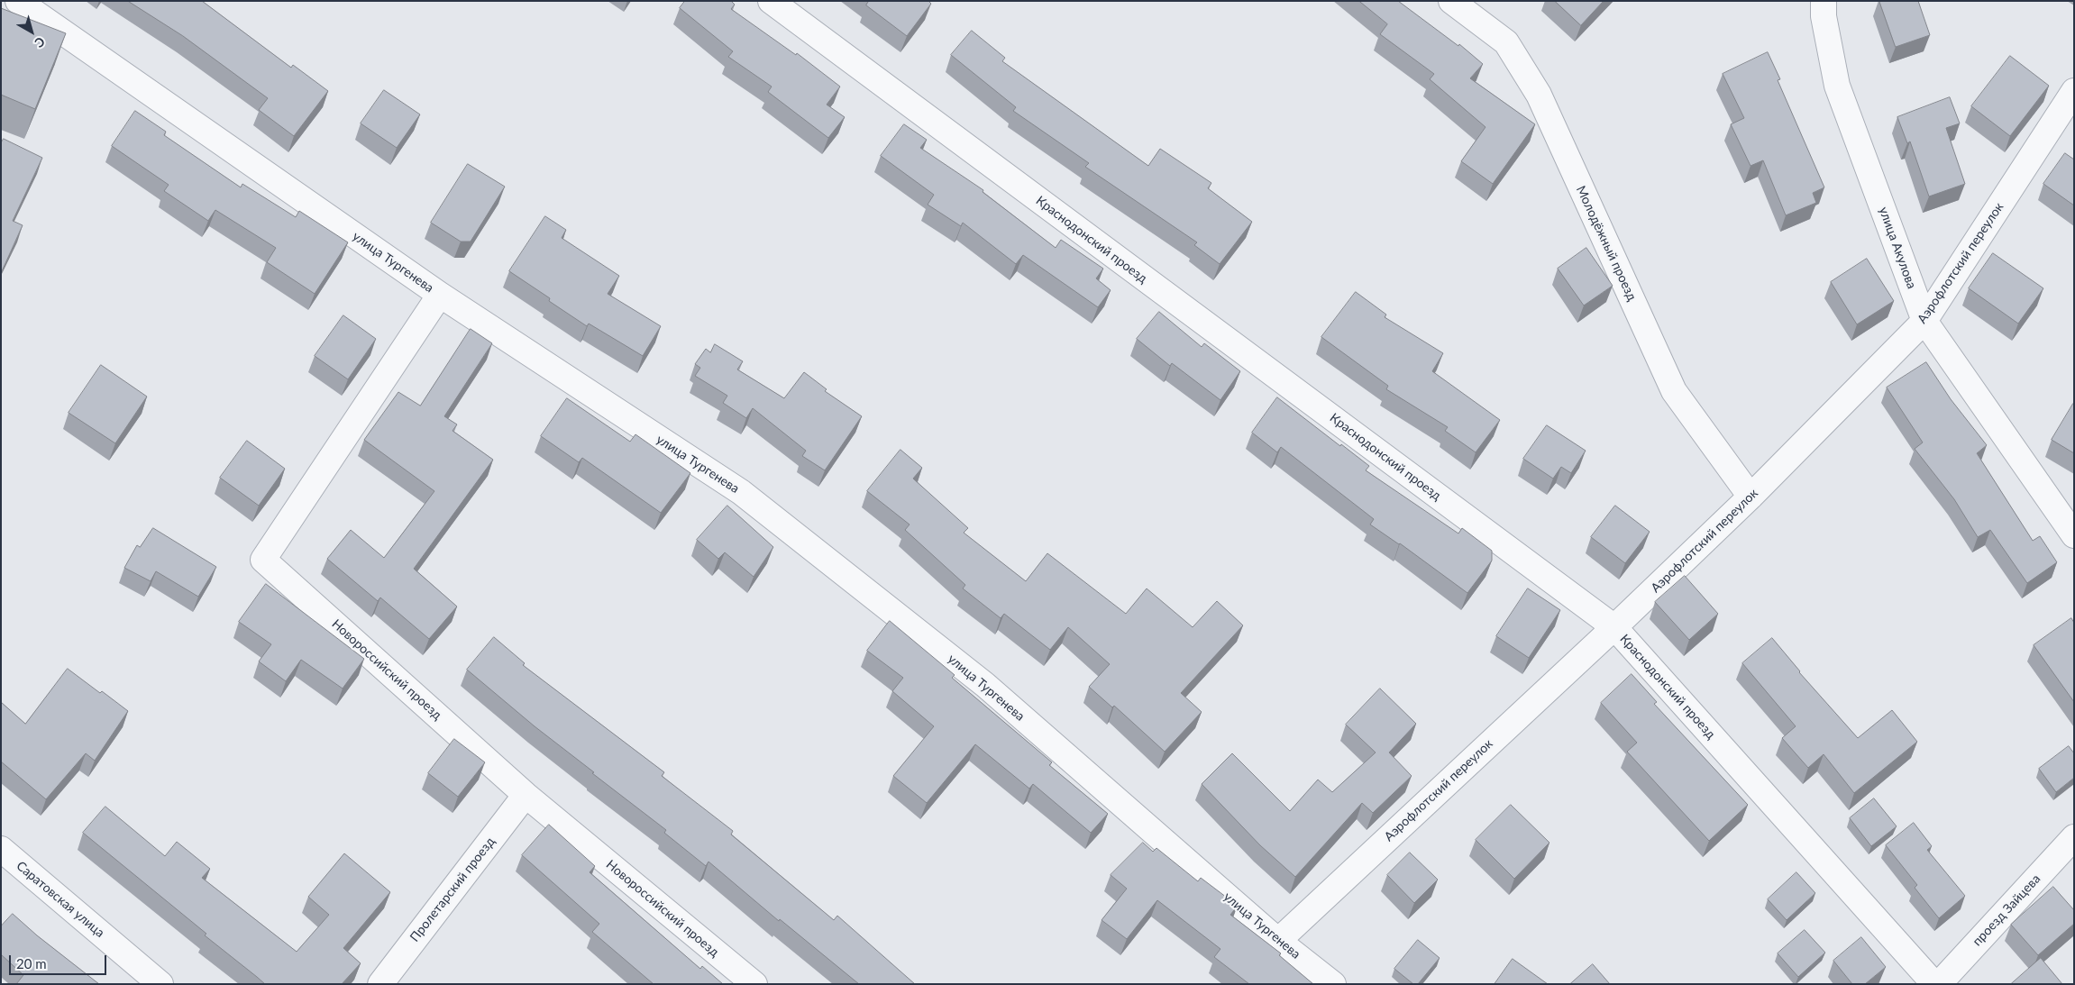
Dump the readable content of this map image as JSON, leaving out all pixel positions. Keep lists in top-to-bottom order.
{
  "streets": {
    "street": [
      "Краснодонский проезд",
      "Молодёжный проезд",
      "улица Акулова",
      "улица Тургенева",
      "Аэрофлотский переулок",
      "Новороссийский проезд",
      "Пролетарский проезд",
      "Саратовская улица",
      "проезд Зайцева"
    ]
  },
  "crossings": [
    ["Краснодонский проезд", "Аэрофлотский переулок"],
    ["Молодёжный проезд", "Аэрофлотский переулок"],
    ["улица Акулова", "Аэрофлотский переулок"],
    ["улица Тургенева", "Аэрофлотский переулок"],
    ["улица Тургенева", "Новороссийский проезд"],
    ["Новороссийский проезд", "Пролетарский проезд"]
  ],
  "scale_bar": "20 m",
  "north": "bottom right"
}
